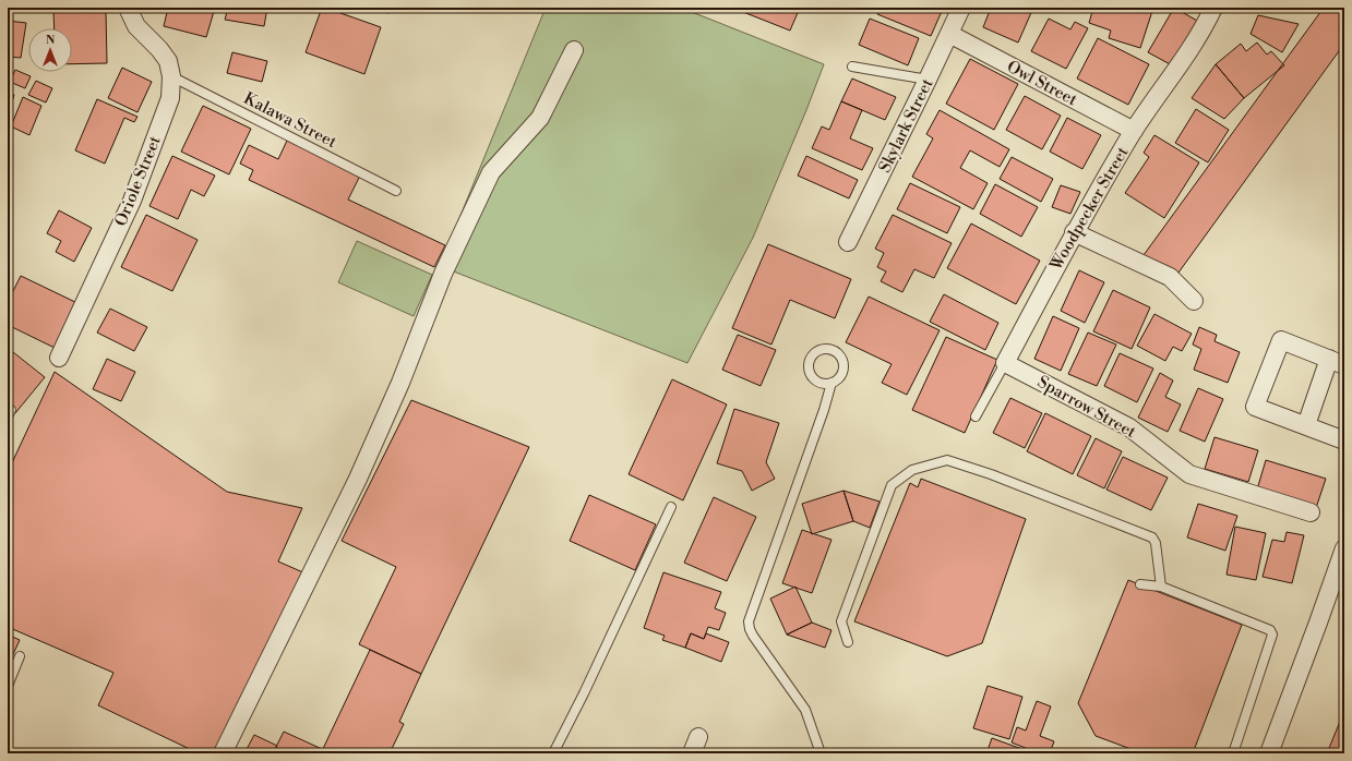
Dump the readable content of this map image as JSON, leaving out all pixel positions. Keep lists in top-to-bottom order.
{
  "streets": {
    "street": [
      "Owl Street",
      "Skylark Street",
      "Oriole Street",
      "Woodpecker Street",
      "Sparrow Street"
    ],
    "lane": ["Kalawa Street"]
  },
  "crossings": [
    ["Owl Street", "Skylark Street"],
    ["Owl Street", "Woodpecker Street"],
    ["Kalawa Street", "Oriole Street"],
    ["Woodpecker Street", "Sparrow Street"]
  ],
  "north": "top"
}
